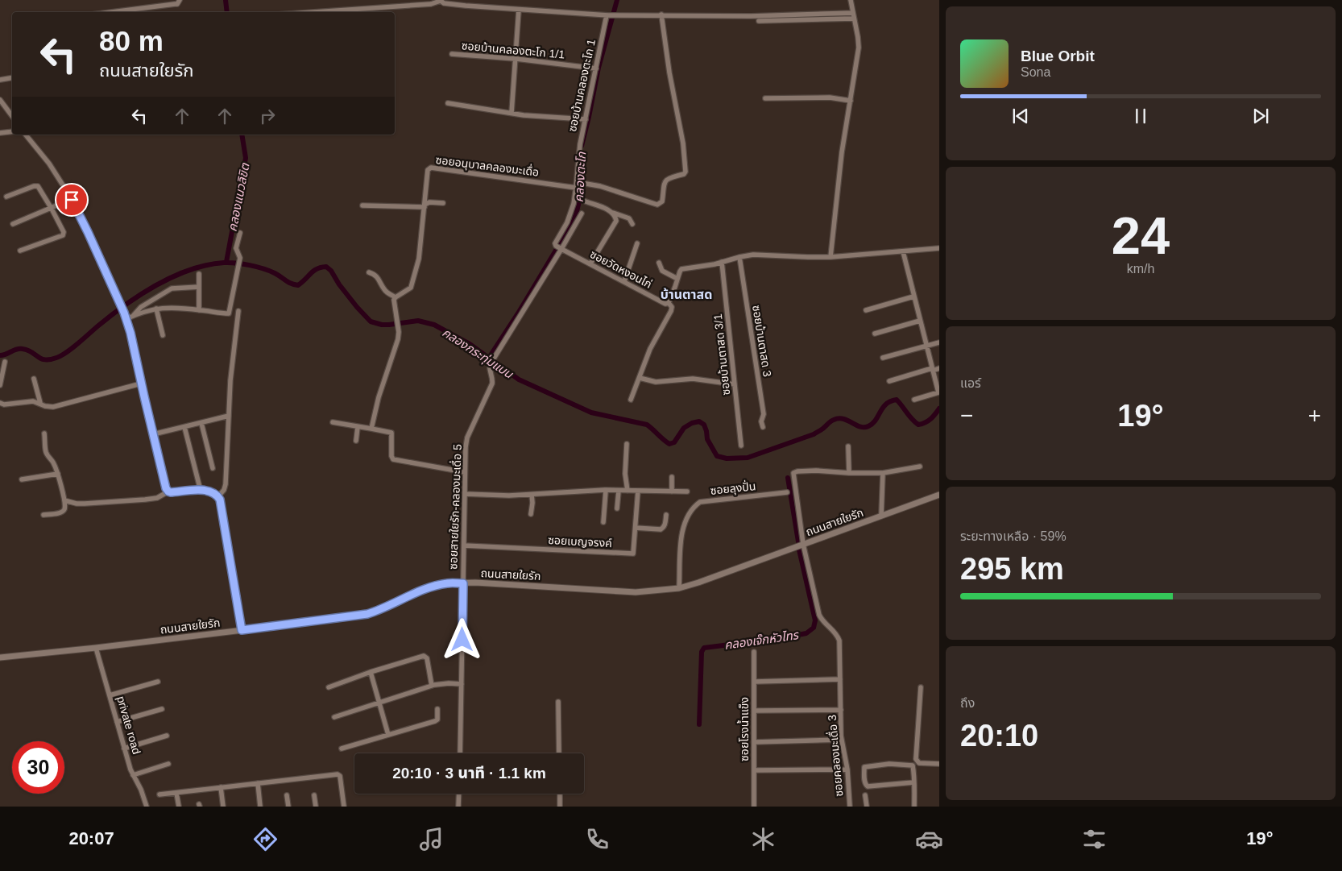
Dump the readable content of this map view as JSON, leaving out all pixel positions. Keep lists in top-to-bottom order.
{
  "streets": {
    "street": [
      "ซอยบ้านคลองตะโก 1/1",
      "ซอยบ้านคลองตะโก 1",
      "ซอยอนุบาลคลองมะเดื่อ",
      "ซอยวัดหงอนไก่",
      "ซอยบ้านตาสด 3",
      "ซอยบ้านตาสด 3/1",
      "ซอยลุงปั่น",
      "ซอยสายใยรัก-คลองมะเดื่อ 5",
      "ถนนสายใยรัก",
      "ซอยเบญจรงค์",
      "private road",
      "ซอยโรงน้ำแข็ง",
      "ซอยคลองมะเดื่อ 3"
    ]
  },
  "crossings": [
    ["ซอยบ้านคลองตะโก 1/1", "ซอยบ้านคลองตะโก 1"],
    ["ซอยบ้านคลองตะโก 1", "ซอยอนุบาลคลองมะเดื่อ"],
    ["ซอยบ้านคลองตะโก 1", "ซอยวัดหงอนไก่"],
    ["ซอยบ้านคลองตะโก 1", "ซอยสายใยรัก-คลองมะเดื่อ 5"],
    ["ซอยวัดหงอนไก่", "ซอยสายใยรัก-คลองมะเดื่อ 5"],
    ["ซอยลุงปั่น", "ถนนสายใยรัก"],
    ["ซอยสายใยรัก-คลองมะเดื่อ 5", "ถนนสายใยรัก"],
    ["ซอยสายใยรัก-คลองมะเดื่อ 5", "ซอยเบญจรงค์"],
    ["ถนนสายใยรัก", "private road"],
    ["ถนนสายใยรัก", "ซอยคลองมะเดื่อ 3"]
  ],
  "districts": ["บ้านตาสด"],
  "water": [
    "คลองตะโก",
    "คลองแนวลิขิต",
    "คลองกระทุ่มแบน",
    "คลองเจ๊กหัวไทร"
  ],
  "page": {
    "turn": ["80 m", "ถนนสายใยรัก"],
    "song": ["Blue Orbit", "Sona"],
    "tile": [
      ["24", "km/h"],
      "แอร์",
      ["ระยะทางเหลือ · 59%", "295 km"],
      ["ถึง", "20:10"]
    ],
    "heat": ["−", "19°", "+"],
    "limit": "30",
    "trip": "20:10 · 3 นาที · 1.1 km",
    "tabs": ["20:07", "19°"]
  }
}
